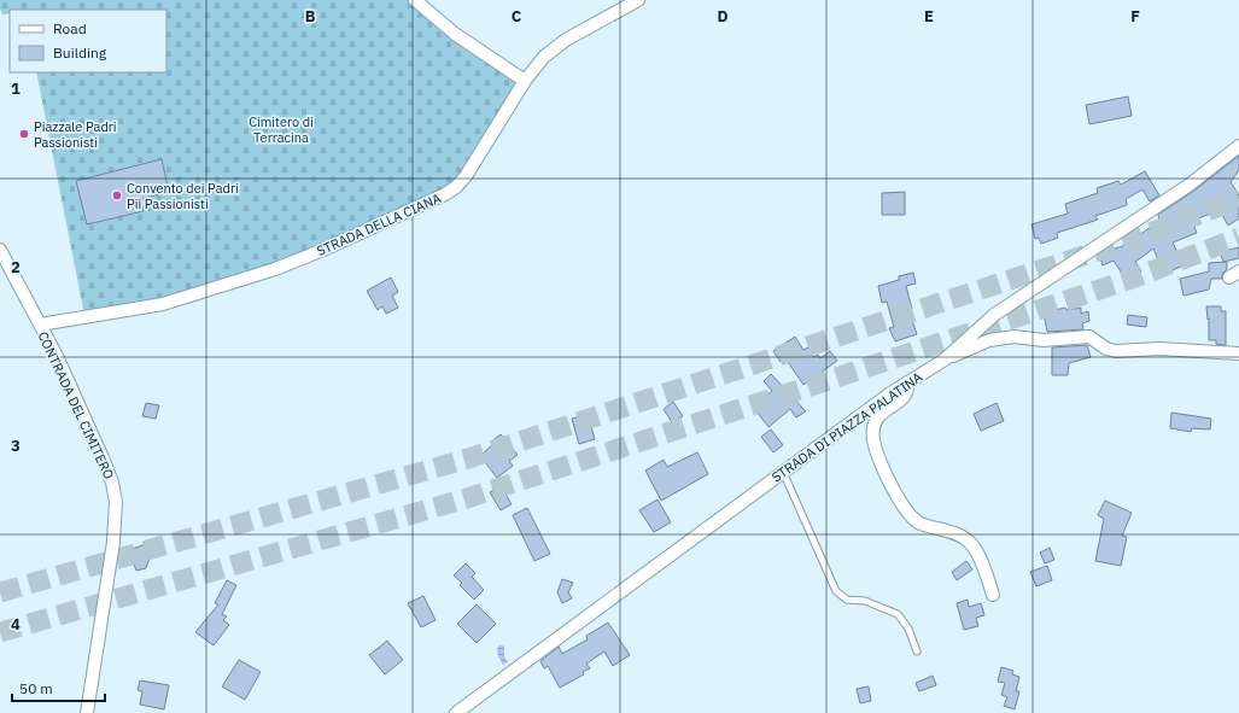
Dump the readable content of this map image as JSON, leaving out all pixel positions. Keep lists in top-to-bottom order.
{
  "streets": {
    "street": ["STRADA DELLA CIANA", "CONTRADA DEL CIMITERO", "STRADA DI PIAZZA PALATINA"]
  },
  "crossings": [
    ["STRADA DELLA CIANA", "CONTRADA DEL CIMITERO"]
  ],
  "parks": ["Cimitero di Terracina"],
  "places": ["Piazzale Padri Passionisti", "Convento dei Padri Pii Passionisti"],
  "legend": ["Road", "Building"],
  "scale_bar": "50 m",
  "grid": {
    "columns": [
      "B",
      "C",
      "D",
      "E",
      "F"
    ],
    "rows": [
      "1",
      "2",
      "3",
      "4"
    ]
  }
}
